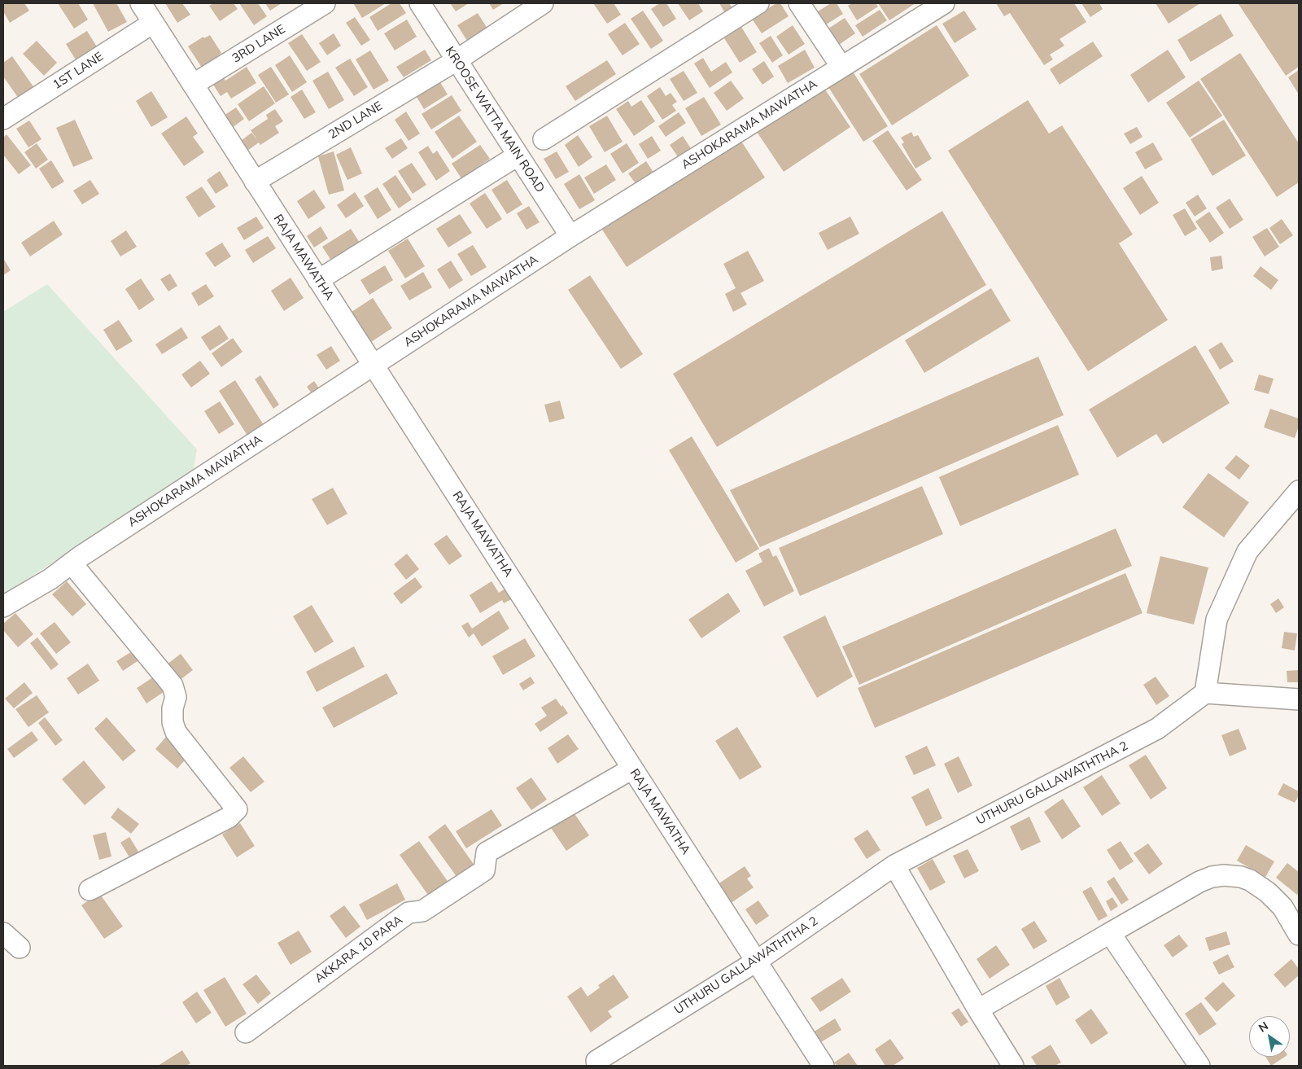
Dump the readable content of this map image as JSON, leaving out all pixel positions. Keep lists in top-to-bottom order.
{
  "streets": {
    "street": [
      "3RD LANE",
      "1ST LANE",
      "KROOSE WATTA MAIN ROAD",
      "2ND LANE",
      "ASHOKARAMA MAWATHA",
      "RAJA MAWATHA",
      "UTHURU GALLAWATHTHA 2",
      "AKKARA 10 PARA"
    ]
  },
  "crossings": [
    ["3RD LANE", "RAJA MAWATHA"],
    ["1ST LANE", "RAJA MAWATHA"],
    ["KROOSE WATTA MAIN ROAD", "2ND LANE"],
    ["KROOSE WATTA MAIN ROAD", "ASHOKARAMA MAWATHA"],
    ["2ND LANE", "RAJA MAWATHA"],
    ["ASHOKARAMA MAWATHA", "RAJA MAWATHA"],
    ["RAJA MAWATHA", "UTHURU GALLAWATHTHA 2"],
    ["RAJA MAWATHA", "AKKARA 10 PARA"]
  ],
  "north": "top left"
}
